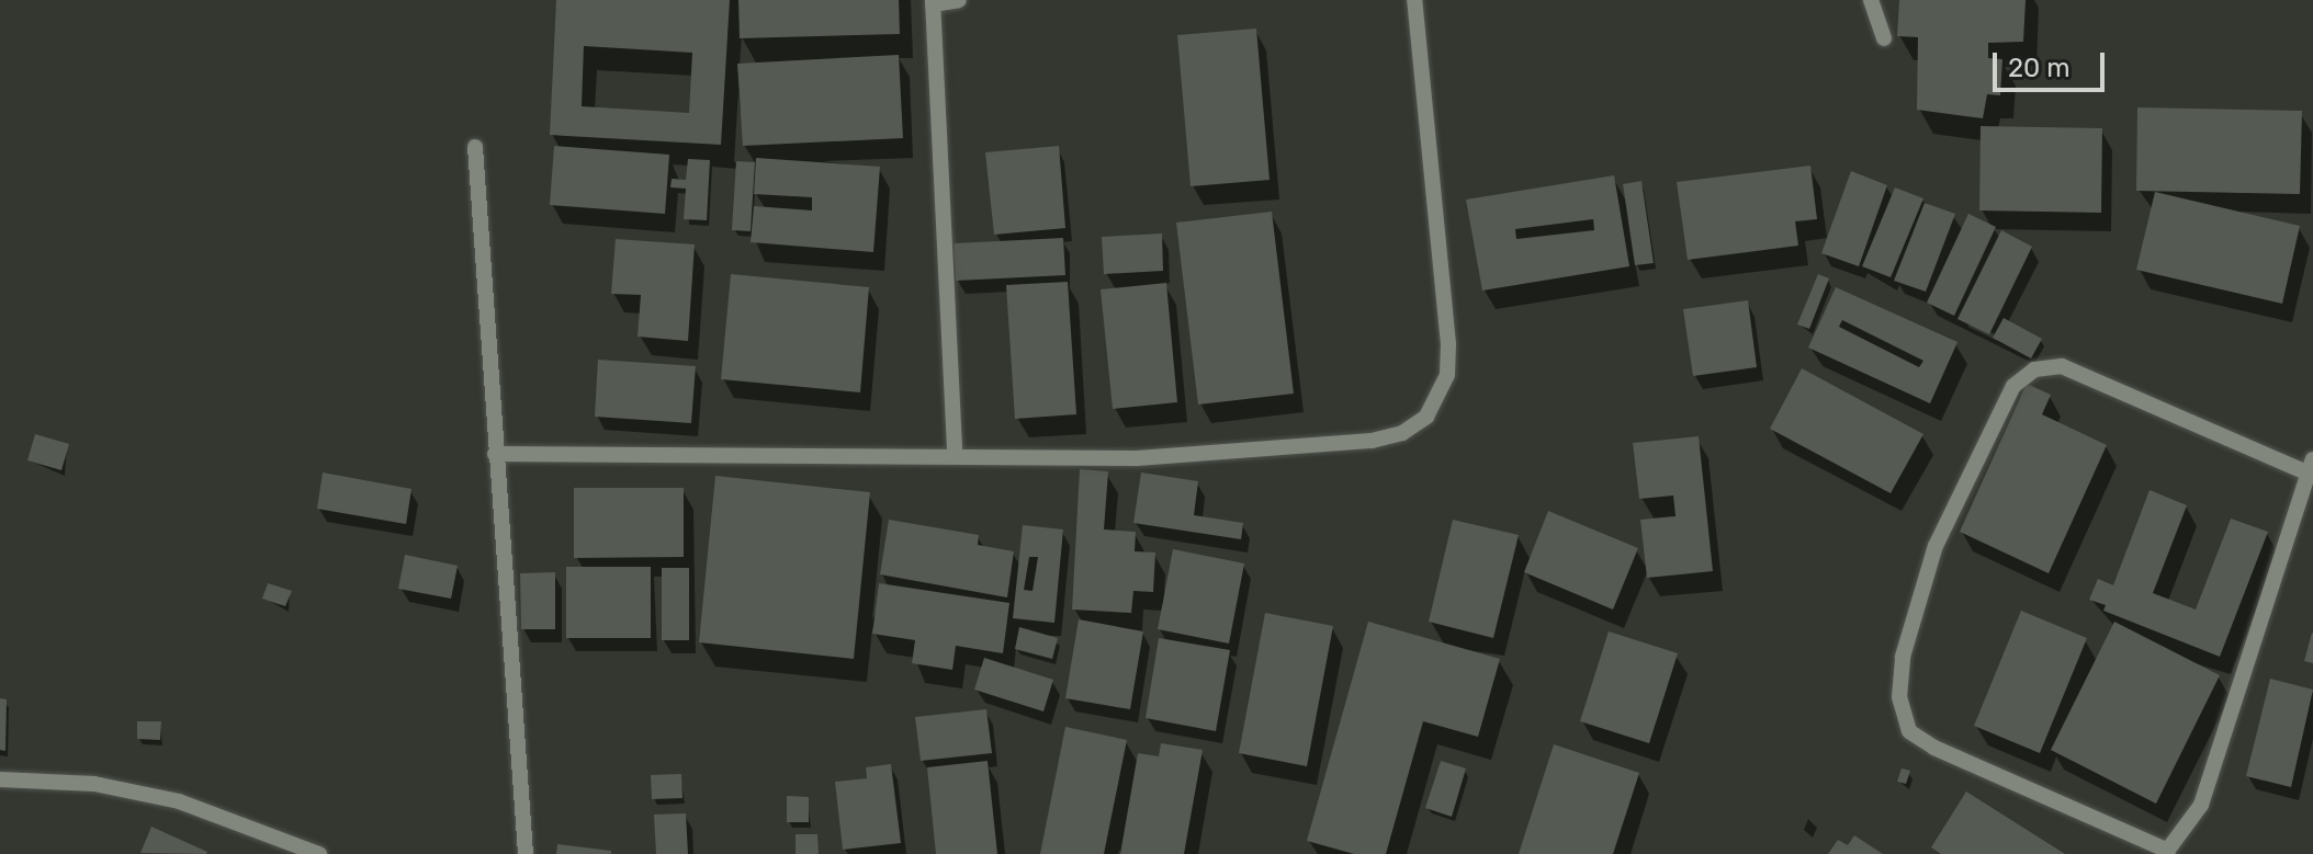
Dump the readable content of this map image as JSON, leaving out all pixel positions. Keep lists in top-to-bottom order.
{
  "scale_bar": "20 m"
}
